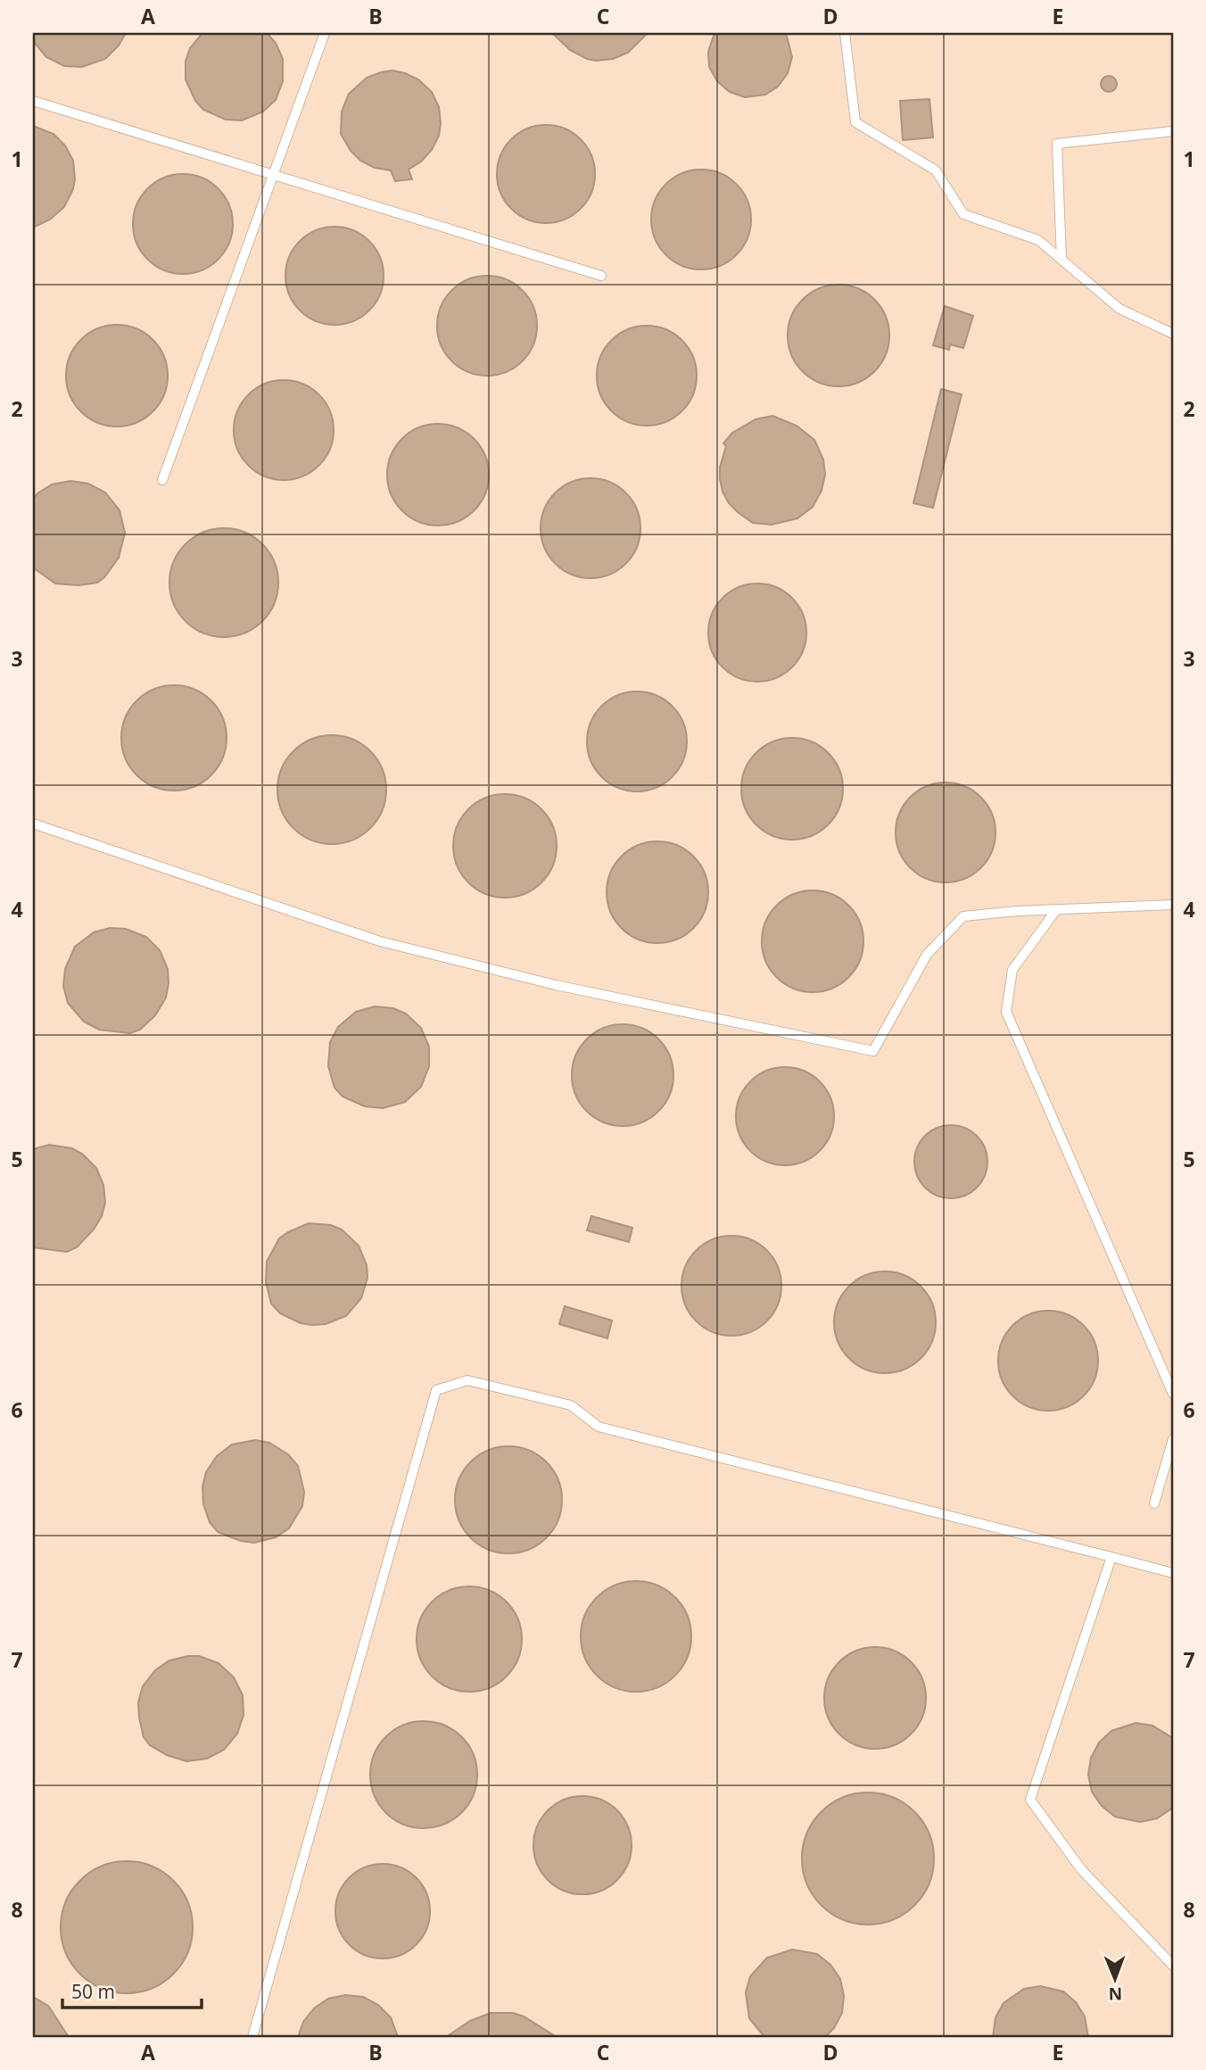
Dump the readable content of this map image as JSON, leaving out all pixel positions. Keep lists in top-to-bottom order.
{
  "scale_bar": "50 m",
  "north": "bottom",
  "grid": {
    "columns": [
      "A",
      "B",
      "C",
      "D",
      "E"
    ],
    "rows": [
      "1",
      "2",
      "3",
      "4",
      "5",
      "6",
      "7",
      "8"
    ]
  }
}
